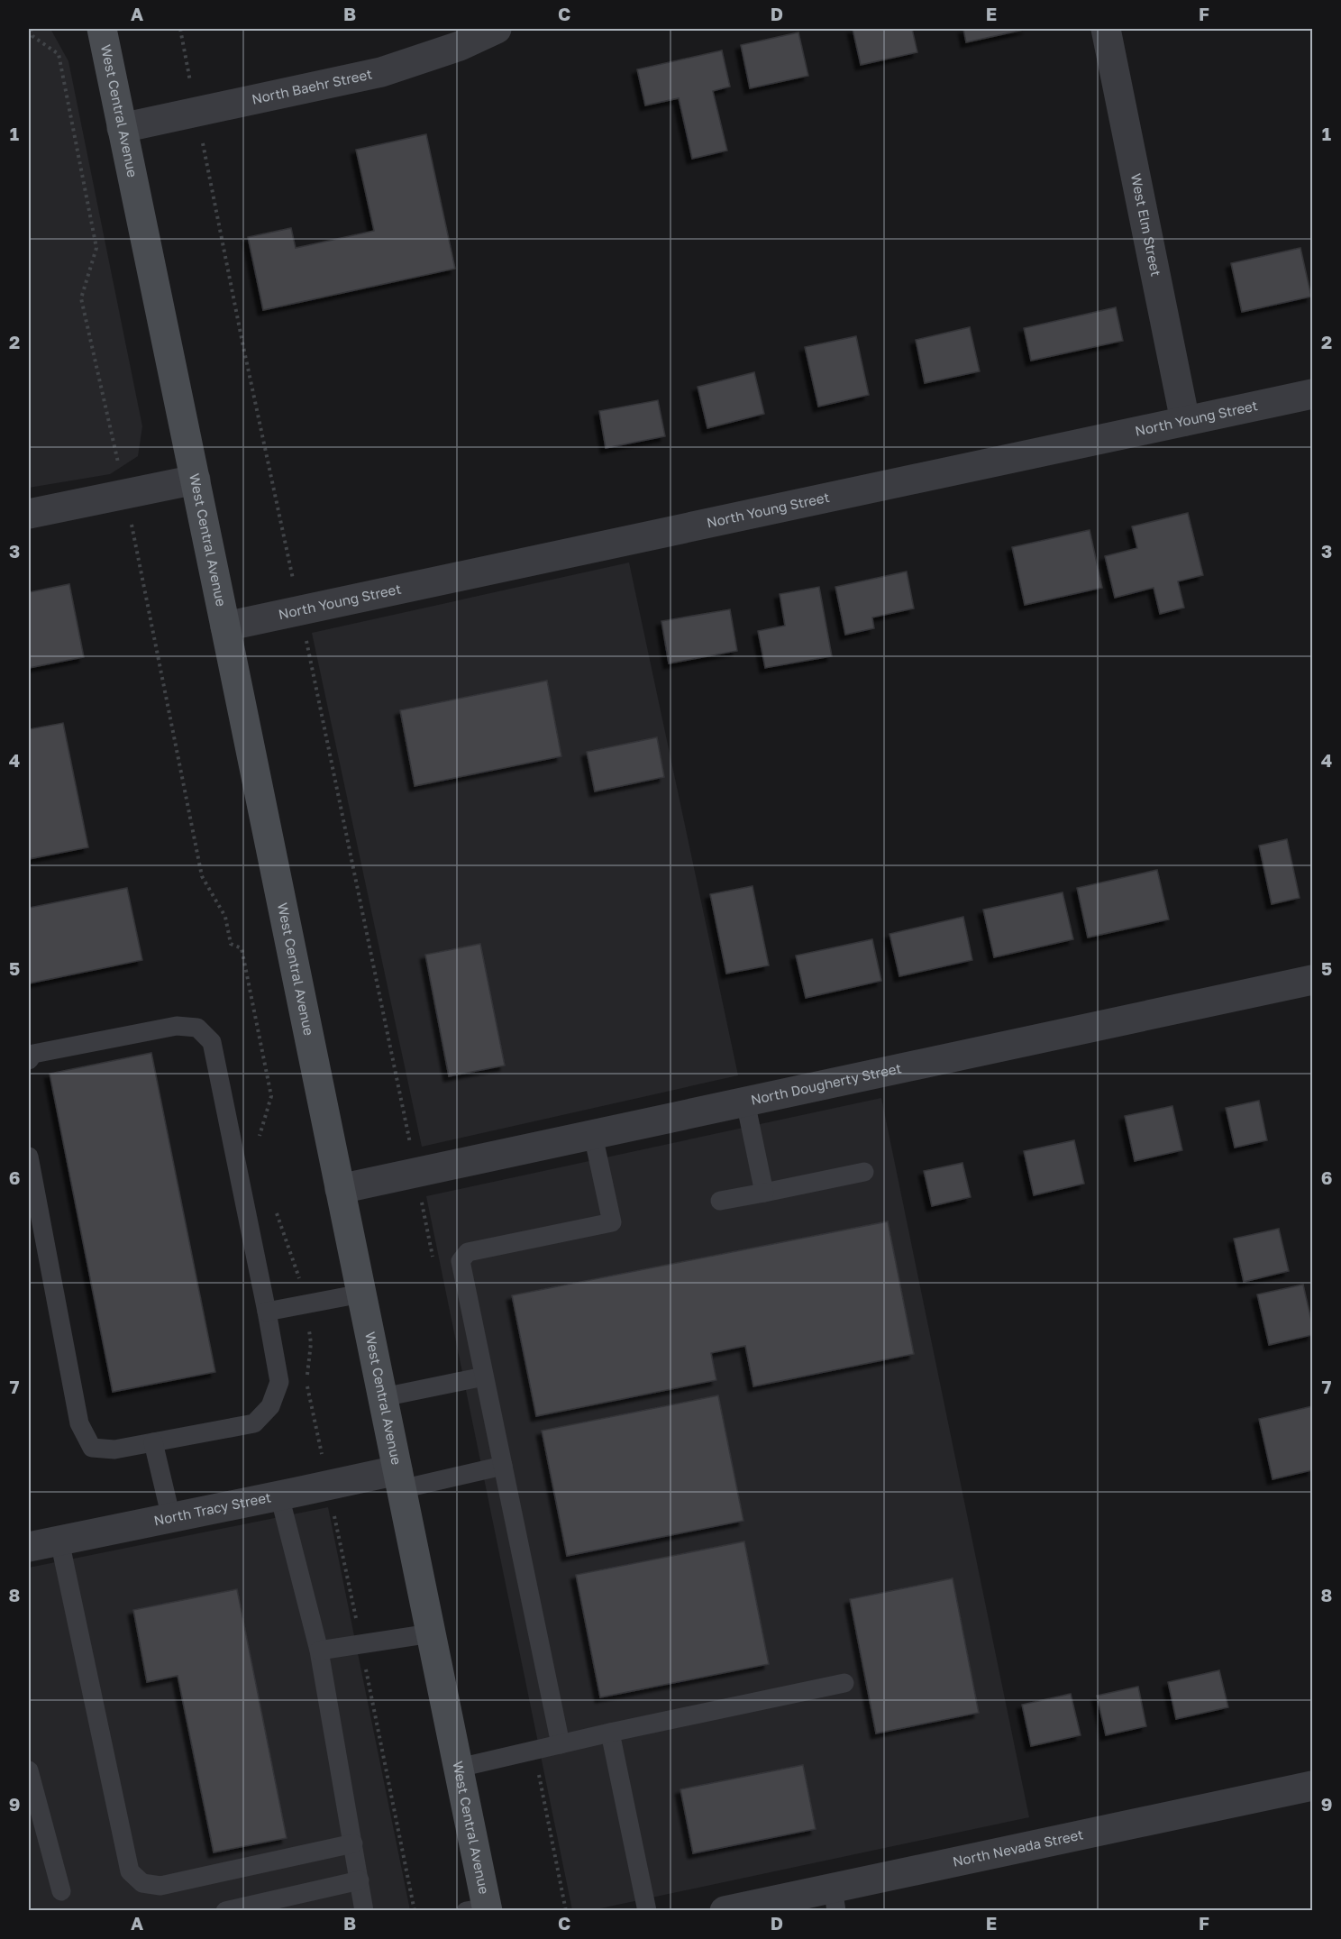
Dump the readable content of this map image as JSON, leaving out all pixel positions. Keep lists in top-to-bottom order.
{
  "streets": {
    "main road": ["West Central Avenue"],
    "street": [
      "North Baehr Street",
      "West Elm Street",
      "North Young Street",
      "North Dougherty Street",
      "North Tracy Street",
      "North Nevada Street"
    ]
  },
  "crossings": [
    ["North Baehr Street", "West Central Avenue"],
    ["West Central Avenue", "North Young Street"],
    ["West Central Avenue", "North Dougherty Street"],
    ["West Central Avenue", "North Tracy Street"],
    ["West Elm Street", "North Young Street"]
  ],
  "grid": {
    "columns": [
      "A",
      "B",
      "C",
      "D",
      "E",
      "F"
    ],
    "rows": [
      "1",
      "2",
      "3",
      "4",
      "5",
      "6",
      "7",
      "8",
      "9"
    ]
  }
}
